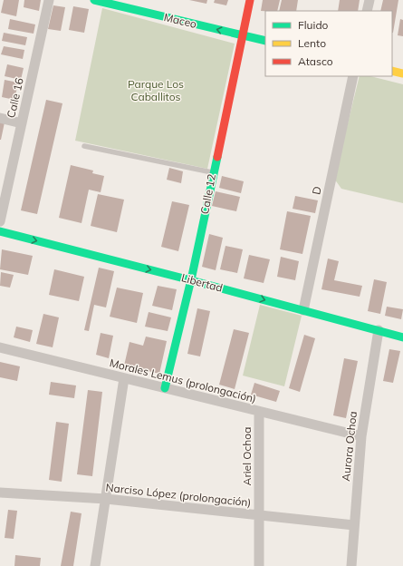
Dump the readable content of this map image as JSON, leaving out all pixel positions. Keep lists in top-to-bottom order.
{
  "streets": {
    "street": [
      "Maceo",
      "Calle 16",
      "D",
      "Calle 12",
      "Libertad",
      "Morales Lemus (prolongación)",
      "Aurora Ochoa",
      "Ariel Ochoa",
      "Narciso López (prolongación)"
    ]
  },
  "crossings": [
    ["Maceo", "Calle 12"],
    ["D", "Libertad"],
    ["Calle 12", "Libertad"],
    ["Calle 12", "Morales Lemus (prolongación)"],
    ["Libertad", "Aurora Ochoa"],
    ["Morales Lemus (prolongación)", "Aurora Ochoa"],
    ["Morales Lemus (prolongación)", "Ariel Ochoa"],
    ["Aurora Ochoa", "Narciso López (prolongación)"],
    ["Ariel Ochoa", "Narciso López (prolongación)"]
  ],
  "one_way": ["Maceo", "Libertad"],
  "parks": ["Parque Los Caballitos"],
  "legend": ["Fluido", "Lento", "Atasco"]
}
